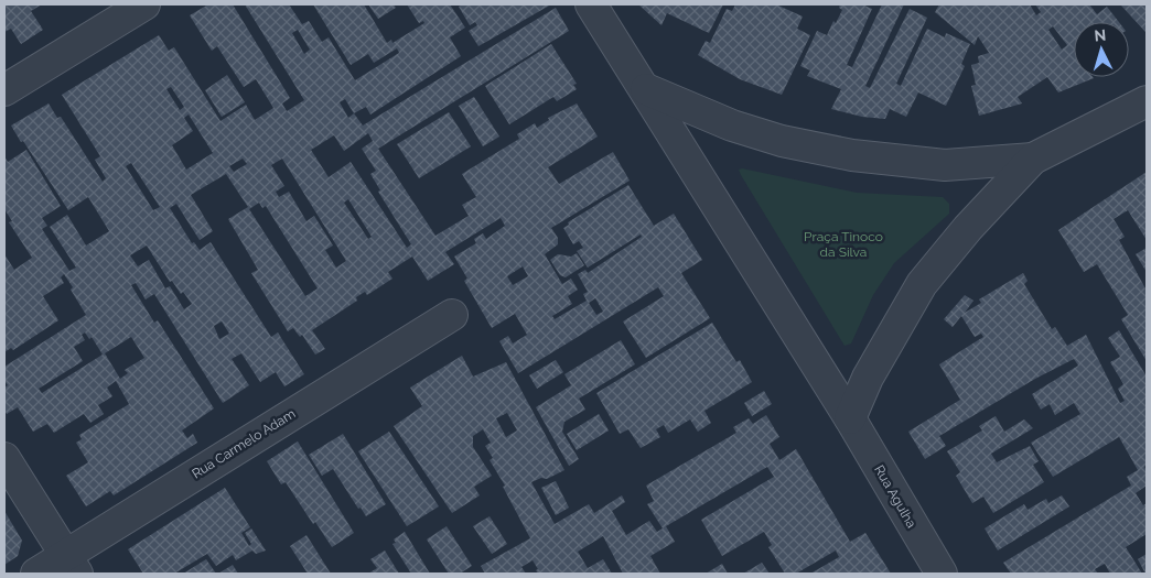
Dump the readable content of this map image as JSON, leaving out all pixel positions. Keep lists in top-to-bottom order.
{
  "streets": {
    "street": ["Rua Carmelo Adam", "Rua Agulha"]
  },
  "parks": ["Praça Tinoco da Silva"],
  "north": "top"
}
